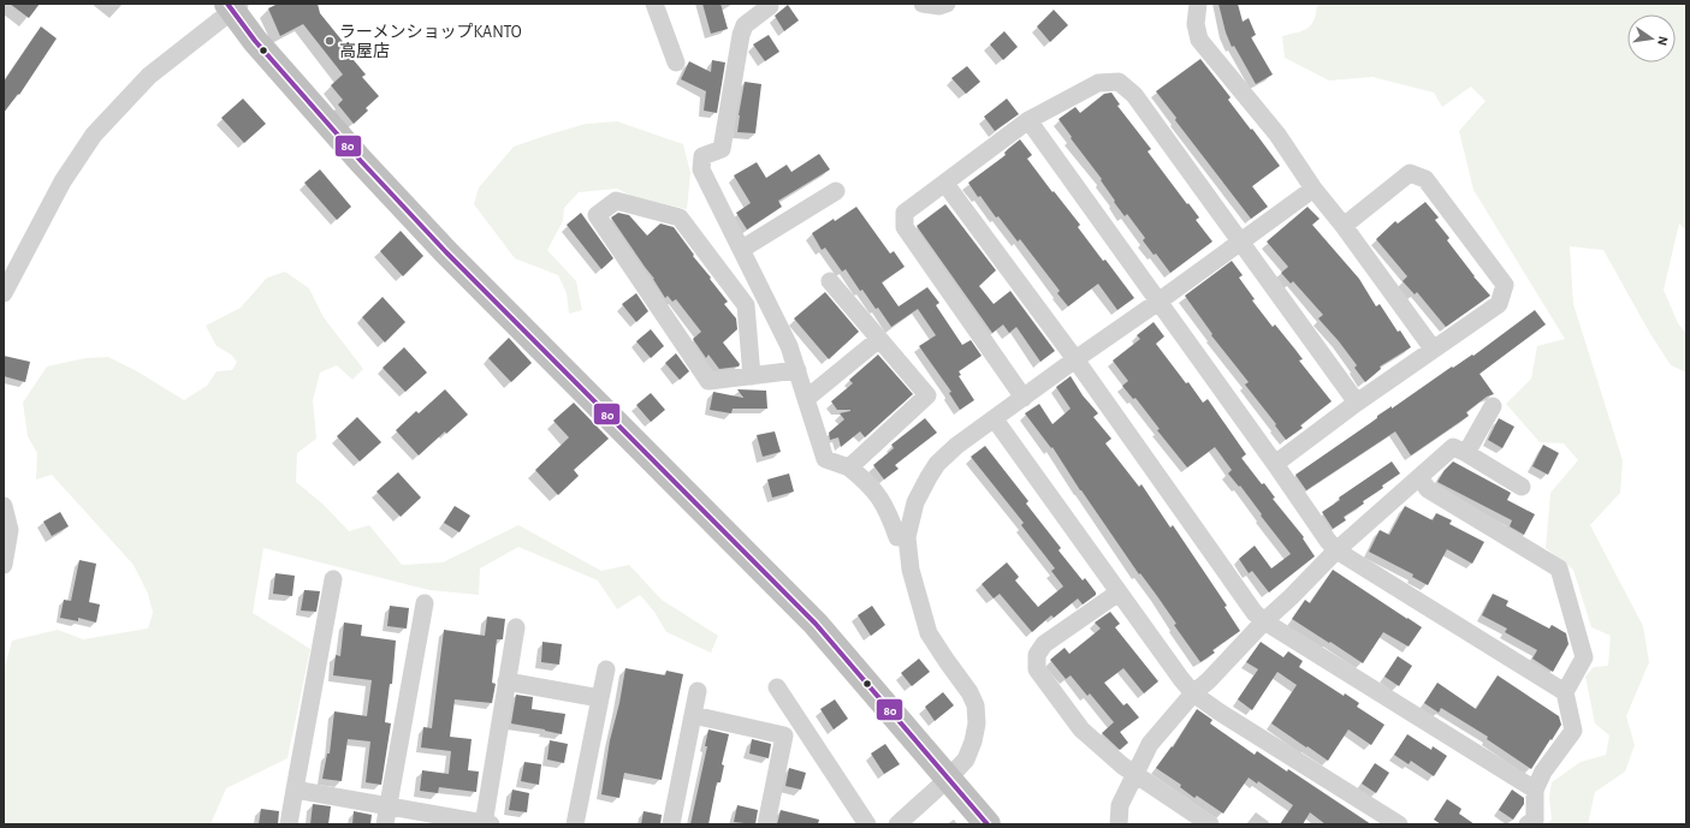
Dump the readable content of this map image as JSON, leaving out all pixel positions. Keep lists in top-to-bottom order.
{
  "places": ["ラーメンショップKANTO 高屋店"],
  "lines": ["transit line 80"],
  "north": "right"
}
